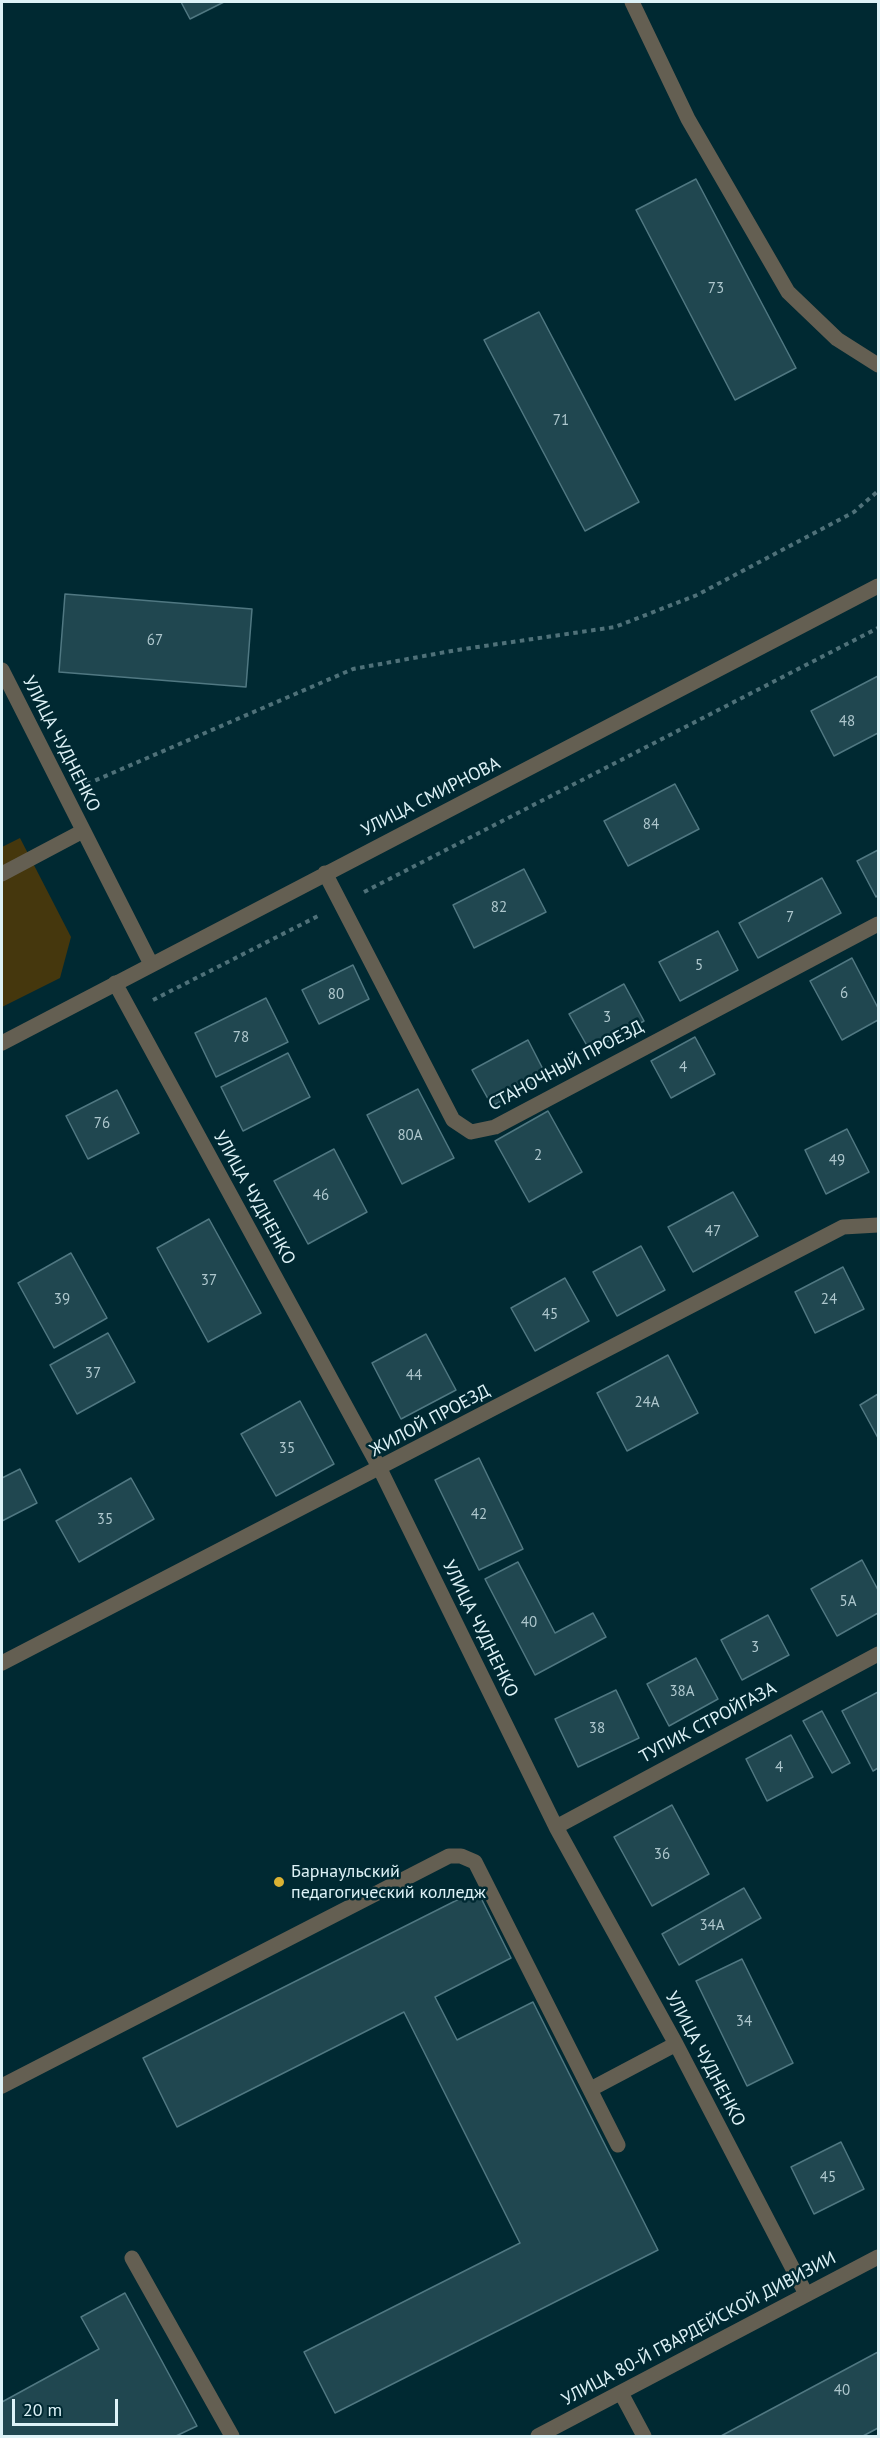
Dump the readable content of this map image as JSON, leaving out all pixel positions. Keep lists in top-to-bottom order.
{
  "streets": {
    "street": [
      "УЛИЦА ЧУДНЕНКО",
      "УЛИЦА СМИРНОВА",
      "СТАНОЧНЫЙ ПРОЕЗД",
      "ЖИЛОЙ ПРОЕЗД",
      "ТУПИК СТРОЙГАЗА",
      "УЛИЦА 80-Й ГВАРДЕЙСКОЙ ДИВИЗИИ"
    ]
  },
  "crossings": [
    ["УЛИЦА ЧУДНЕНКО", "УЛИЦА СМИРНОВА"],
    ["УЛИЦА ЧУДНЕНКО", "ЖИЛОЙ ПРОЕЗД"],
    ["УЛИЦА ЧУДНЕНКО", "ТУПИК СТРОЙГАЗА"],
    ["УЛИЦА ЧУДНЕНКО", "УЛИЦА 80-Й ГВАРДЕЙСКОЙ ДИВИЗИИ"],
    ["УЛИЦА СМИРНОВА", "СТАНОЧНЫЙ ПРОЕЗД"]
  ],
  "places": ["Барнаульский педагогический колледж"],
  "house_numbers": [
    "73",
    "71",
    "67",
    "48",
    "84",
    "82",
    "7",
    "5",
    "6",
    "80",
    "3",
    "78",
    "4",
    "76",
    "80А",
    "2",
    "49",
    "46",
    "47",
    "37",
    "39",
    "24",
    "45",
    "37",
    "44",
    "24А",
    "35",
    "42",
    "35",
    "5А",
    "40",
    "3",
    "38А",
    "38",
    "4",
    "36",
    "34А",
    "34",
    "45",
    "40"
  ],
  "scale_bar": "20 m"
}
